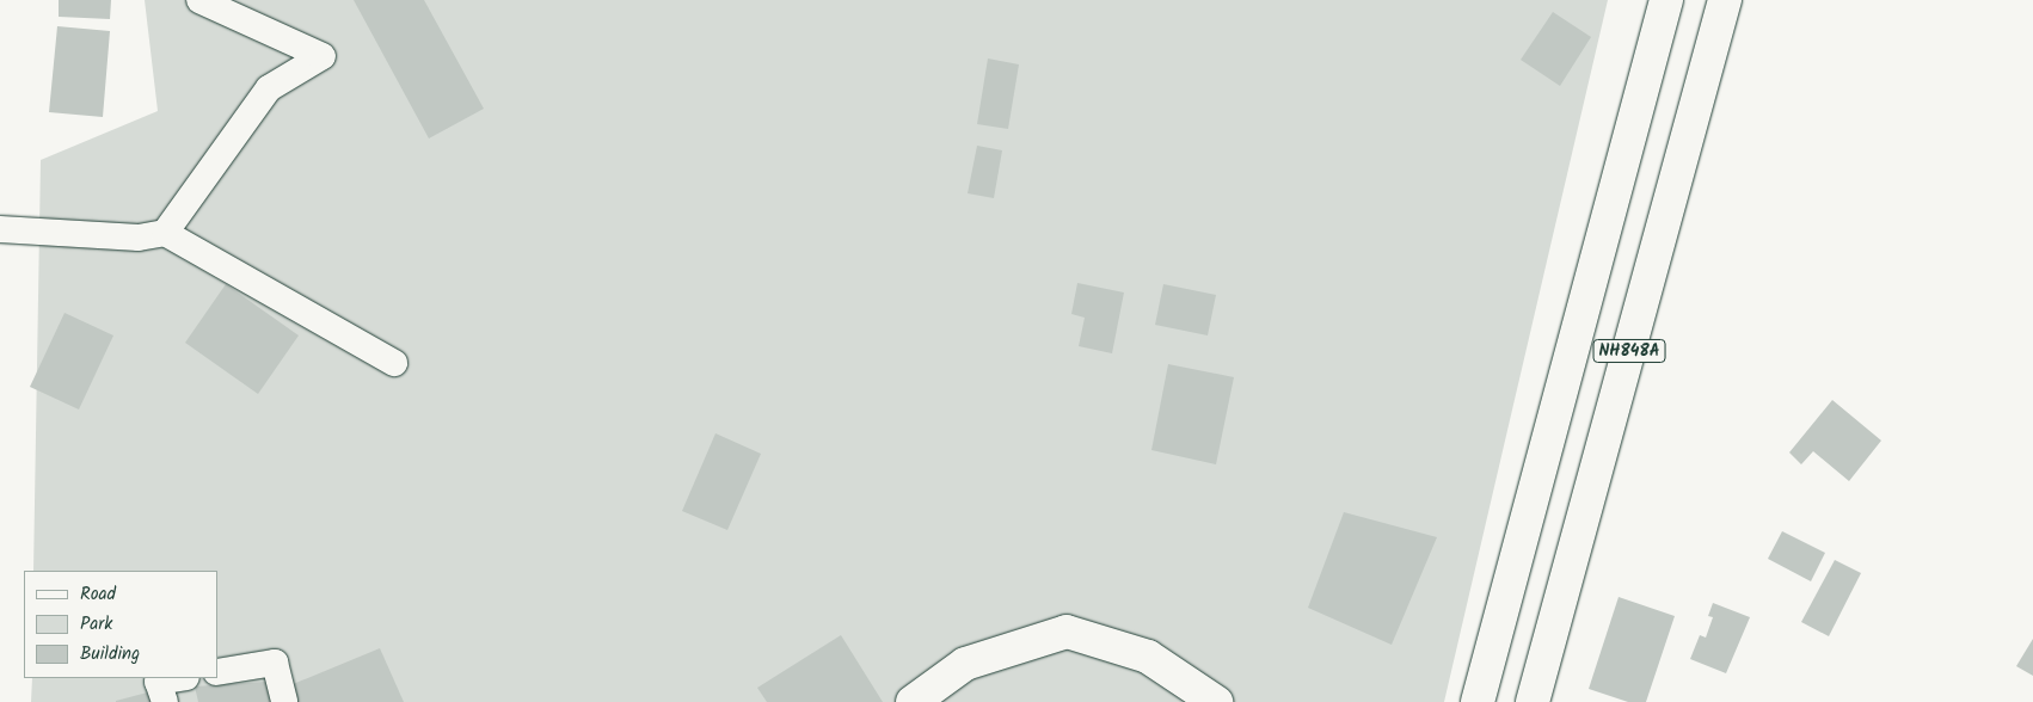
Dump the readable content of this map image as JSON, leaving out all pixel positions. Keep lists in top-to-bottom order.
{
  "streets": {
    "main road": ["NH848A"]
  },
  "legend": ["Road", "Park", "Building"]
}
